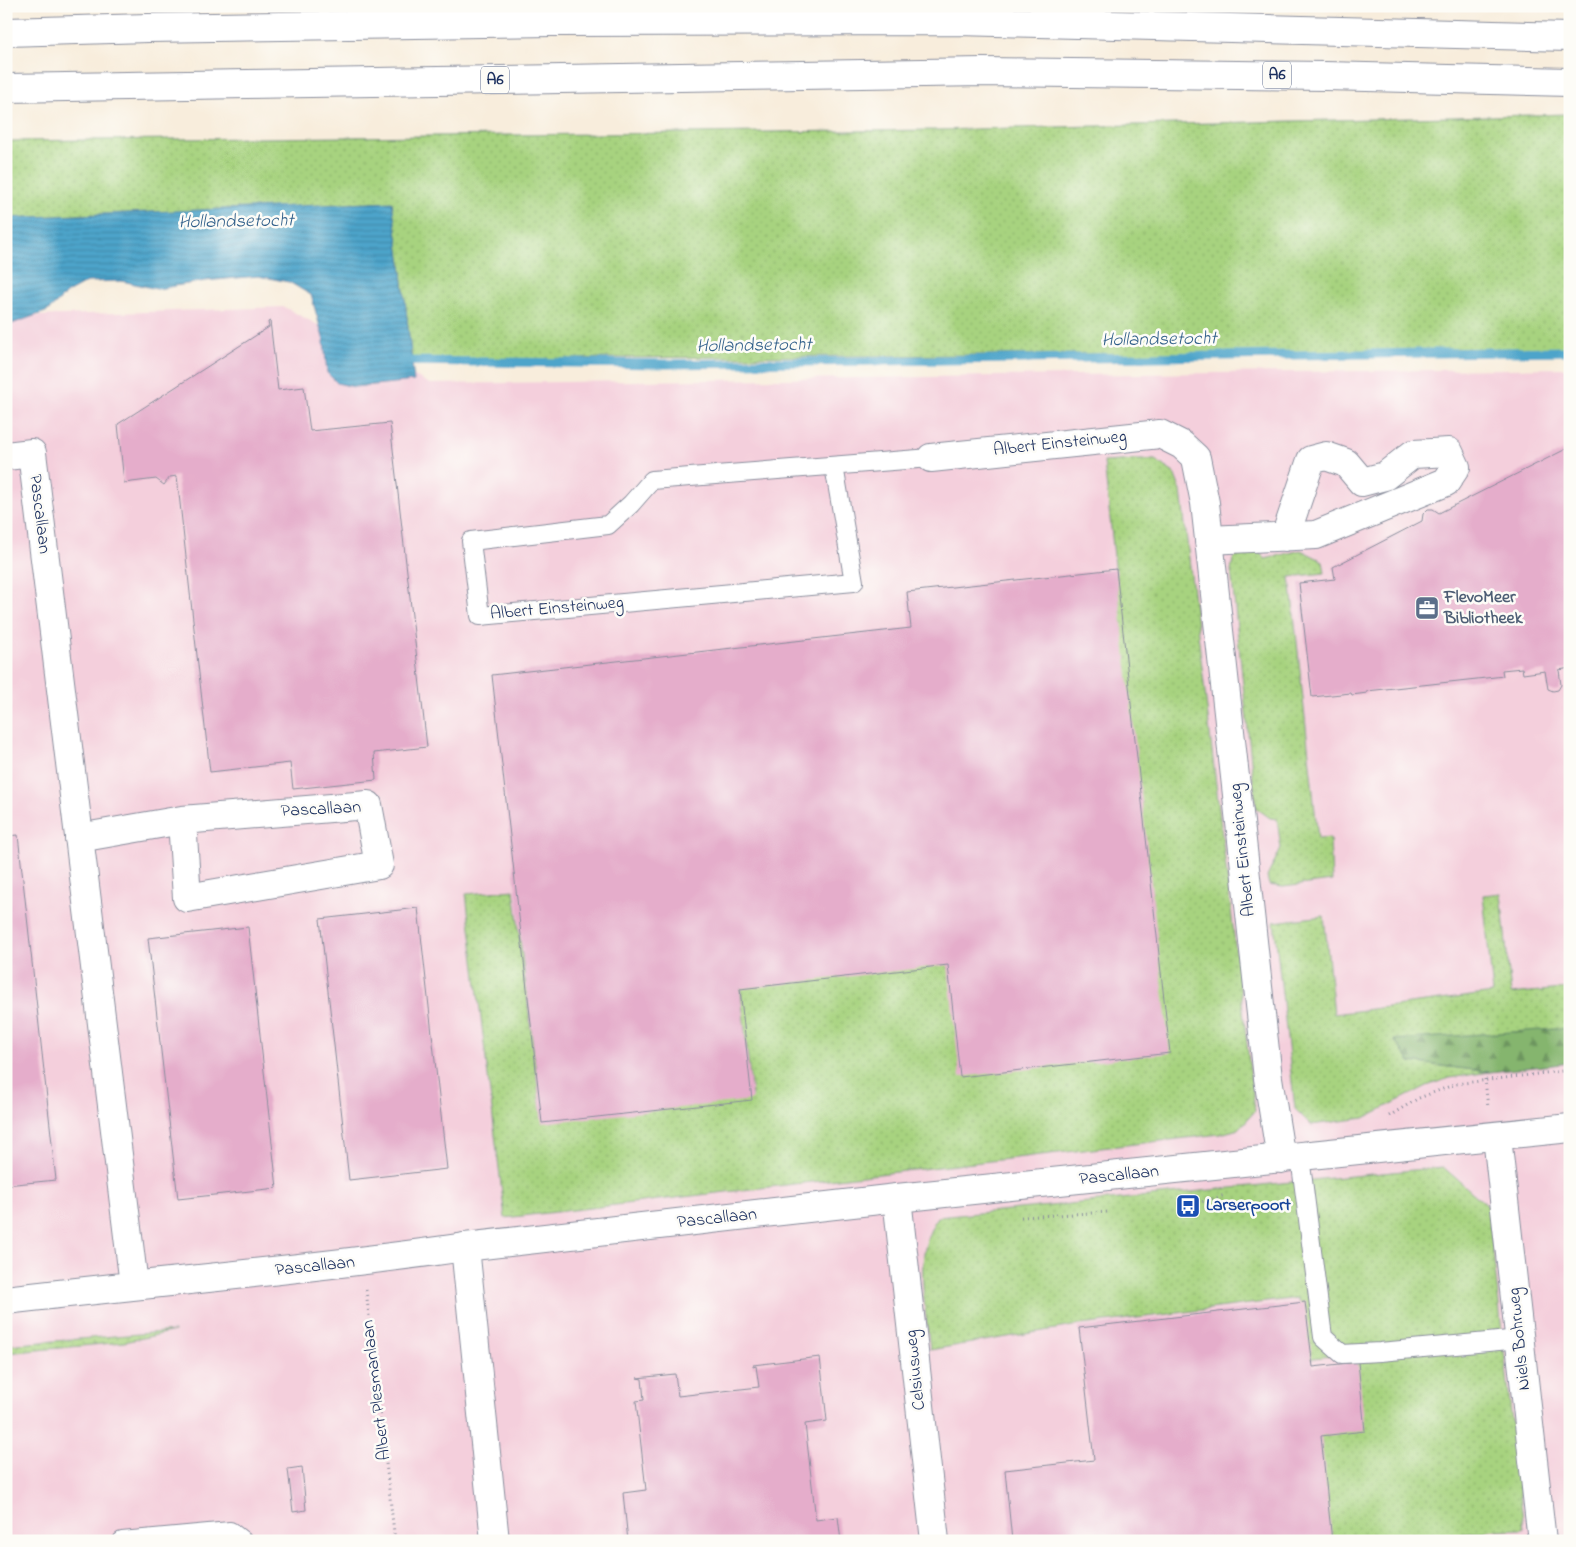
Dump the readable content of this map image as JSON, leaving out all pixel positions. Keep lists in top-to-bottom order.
{
  "streets": {
    "main road": [
      "A6",
      "Albert Einsteinweg",
      "Pascallaan",
      "Niels Bohrweg",
      "Celsiusweg"
    ],
    "path": ["Albert Plesmanlaan"]
  },
  "crossings": [
    ["Albert Einsteinweg", "Pascallaan"],
    ["Pascallaan", "Niels Bohrweg"],
    ["Pascallaan", "Celsiusweg"],
    ["Pascallaan", "Albert Plesmanlaan"]
  ],
  "water": ["Hollandsetocht"],
  "places": {
    "office": ["FlevoMeer Bibliotheek"],
    "bus stop": ["Larserpoort"]
  }
}
